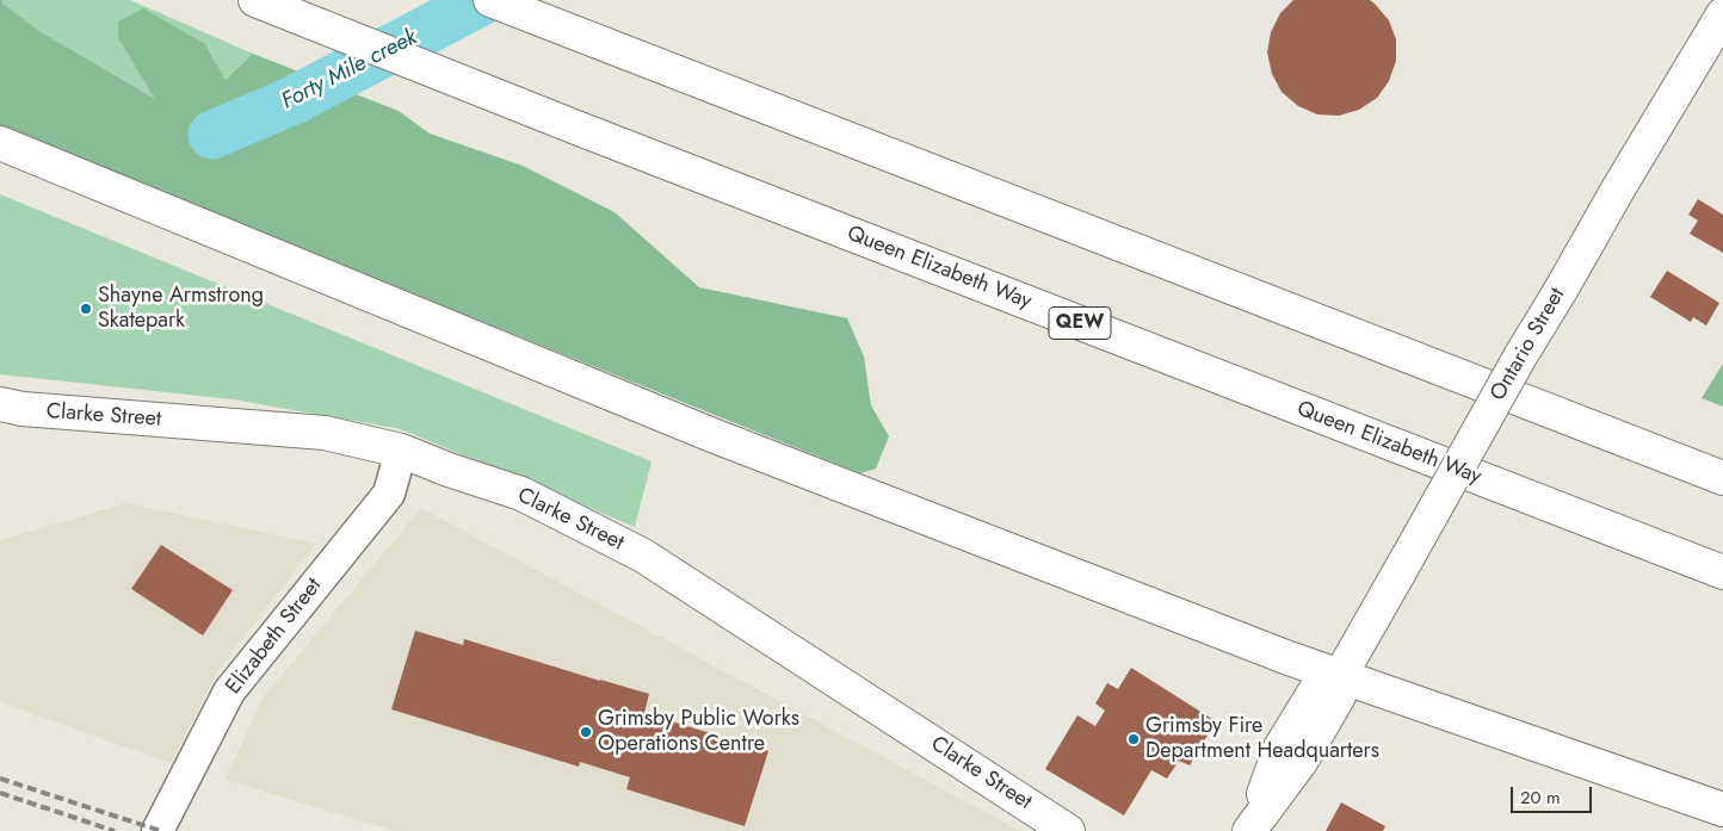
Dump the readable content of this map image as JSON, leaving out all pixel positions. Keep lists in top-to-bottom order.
{
  "streets": {
    "main road": [
      "Queen Elizabeth Way",
      "QEW",
      "Ontario Street",
      "Clarke Street"
    ],
    "street": ["Elizabeth Street"]
  },
  "crossings": [
    ["Clarke Street", "Elizabeth Street"]
  ],
  "water": ["Forty Mile creek"],
  "places": ["Shayne Armstrong Skatepark", "Grimsby Public Works Operations Centre", "Grimsby Fire Department Headquarters"],
  "scale_bar": "20 m"
}
